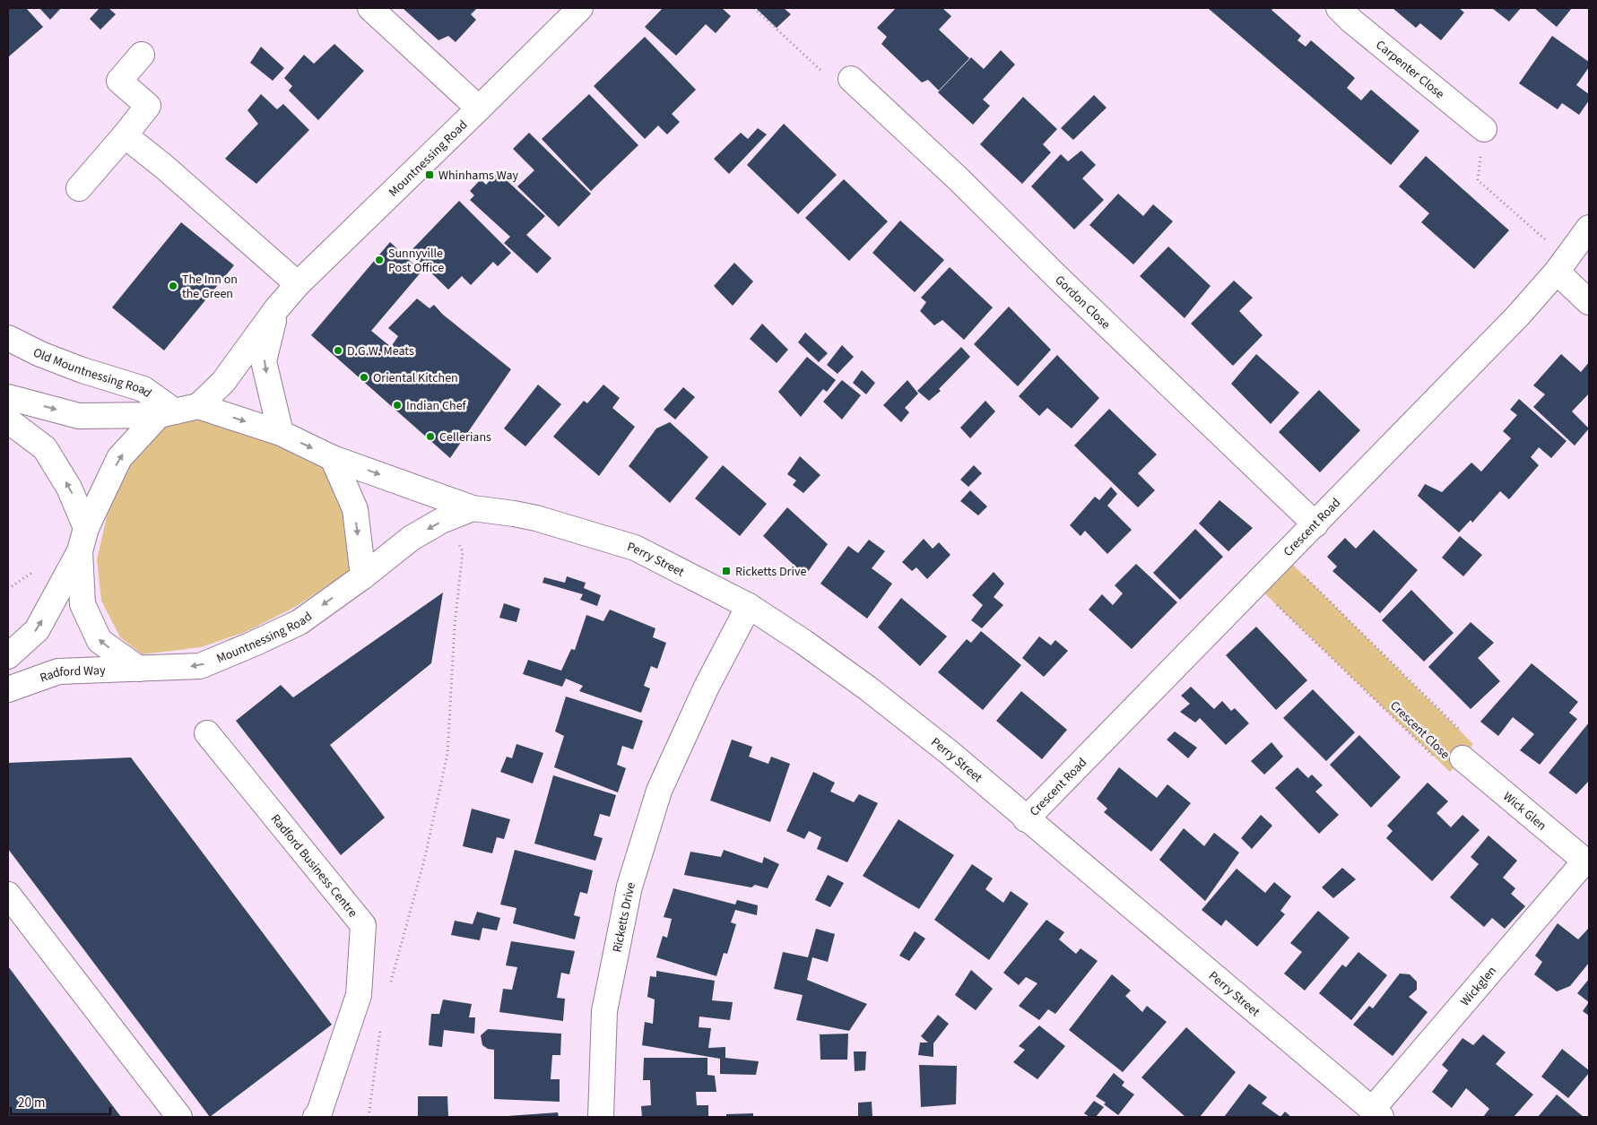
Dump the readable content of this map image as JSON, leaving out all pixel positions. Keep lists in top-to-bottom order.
{
  "streets": {
    "street": [
      "Carpenter Close",
      "Mountnessing Road",
      "Gordon Close",
      "Old Mountnessing Road",
      "Crescent Road",
      "Perry Street",
      "Radford Way",
      "Wick Glen",
      "Radford Business Centre",
      "Ricketts Drive",
      "Wickglen"
    ],
    "path": ["Crescent Close"]
  },
  "crossings": [
    ["Mountnessing Road", "Radford Way"],
    ["Gordon Close", "Crescent Road"],
    ["Crescent Road", "Perry Street"],
    ["Crescent Road", "Crescent Close"],
    ["Perry Street", "Ricketts Drive"],
    ["Perry Street", "Wickglen"],
    ["Crescent Close", "Wick Glen"],
    ["Wick Glen", "Wickglen"]
  ],
  "places": {
    "transit": ["Whinhams Way", "Ricketts Drive"],
    "other": [
      "Sunnyville Post Office",
      "The Inn on the Green",
      "D.G.W. Meats",
      "Oriental Kitchen",
      "Indian Chef",
      "Cellerians"
    ]
  },
  "scale_bar": "20 m"
}
